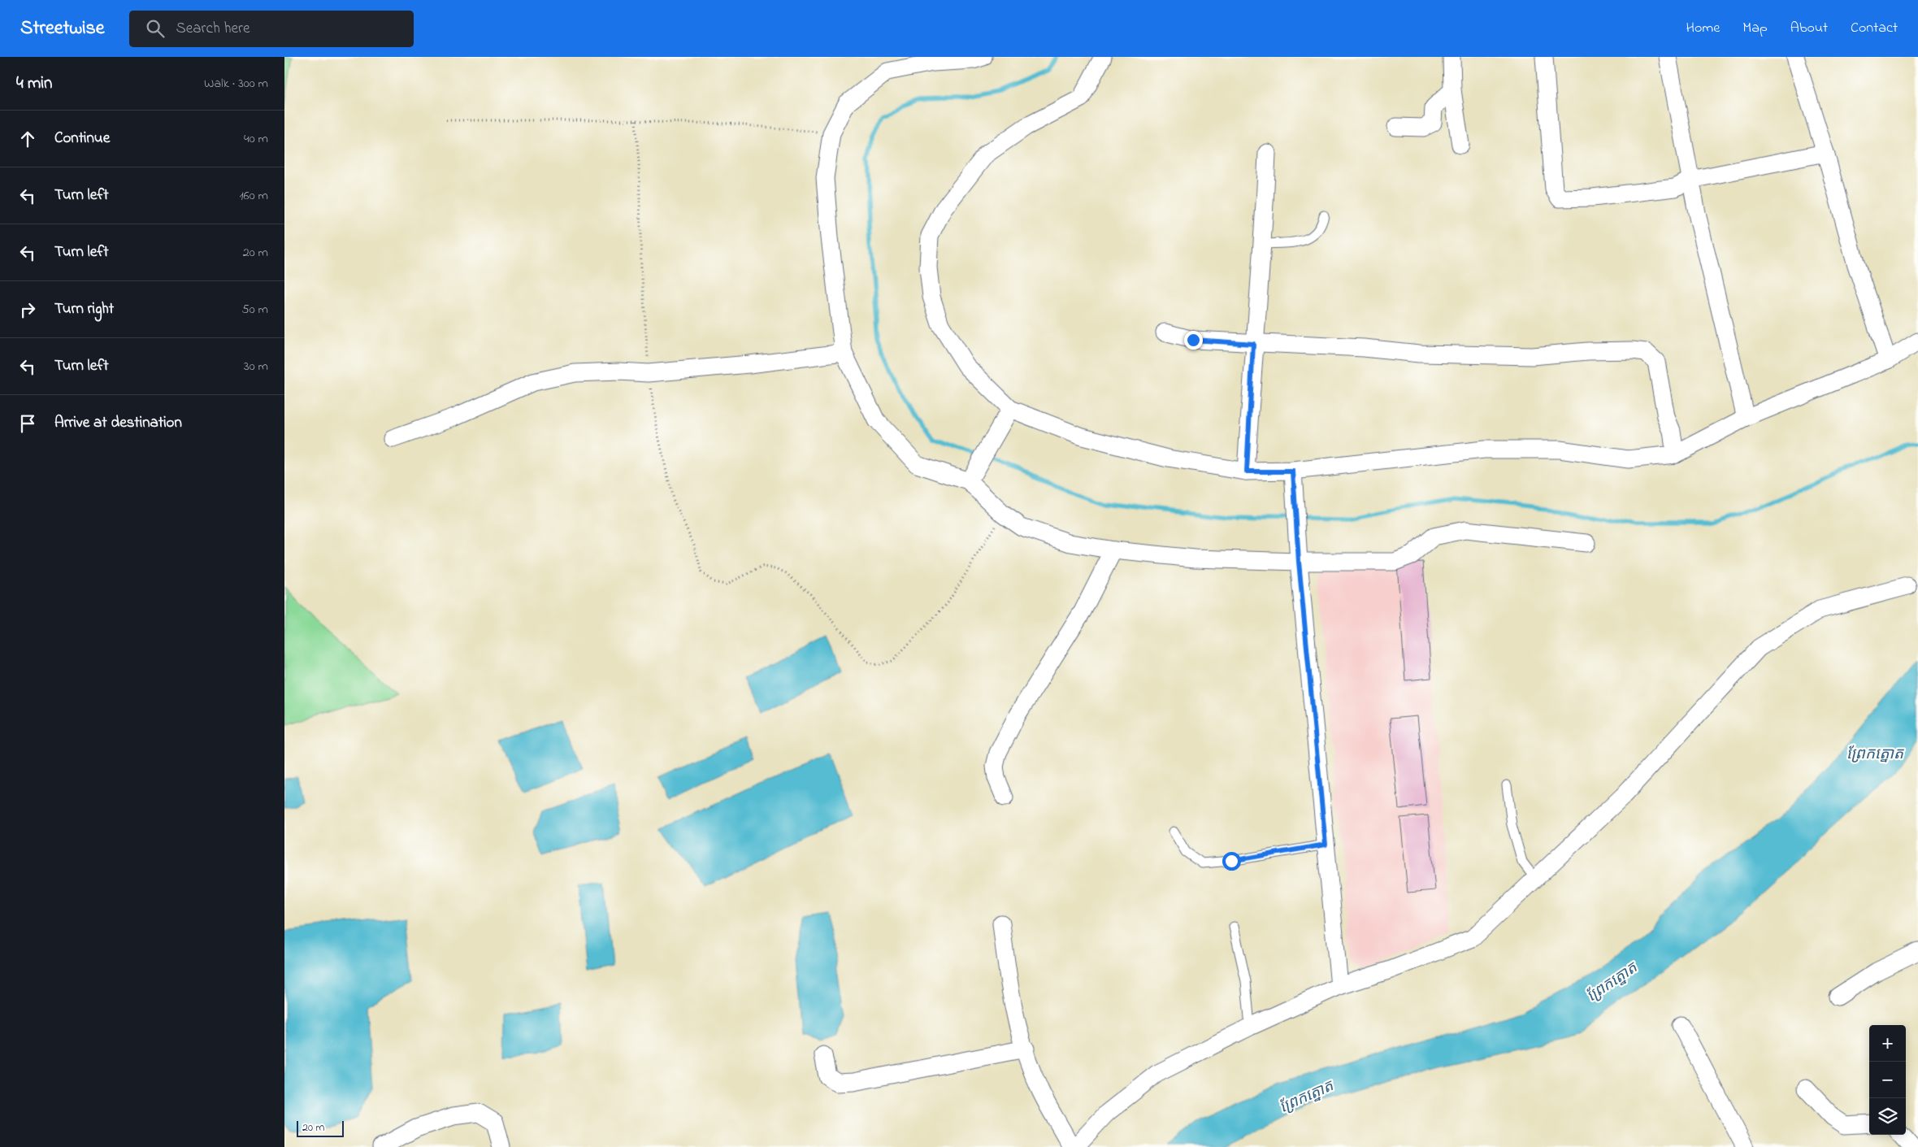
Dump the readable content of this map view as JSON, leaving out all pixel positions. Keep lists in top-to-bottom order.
{
  "water": ["ព្រែកត្នោត"],
  "scale_bar": "20 m",
  "page": {
    "header": "Streetwise",
    "search": "Search here",
    "nav": [
      "Home",
      "Map",
      "About",
      "Contact"
    ],
    "heading": ["4 min", "Walk · 300 m"],
    "list": [
      ["Continue", "40 m"],
      ["Turn left", "160 m"],
      ["Turn left", "20 m"],
      ["Turn right", "50 m"],
      ["Turn left", "30 m"],
      "Arrive at destination"
    ],
    "map_buttons": ["+", "−"],
    "scale": "20 m"
  }
}
